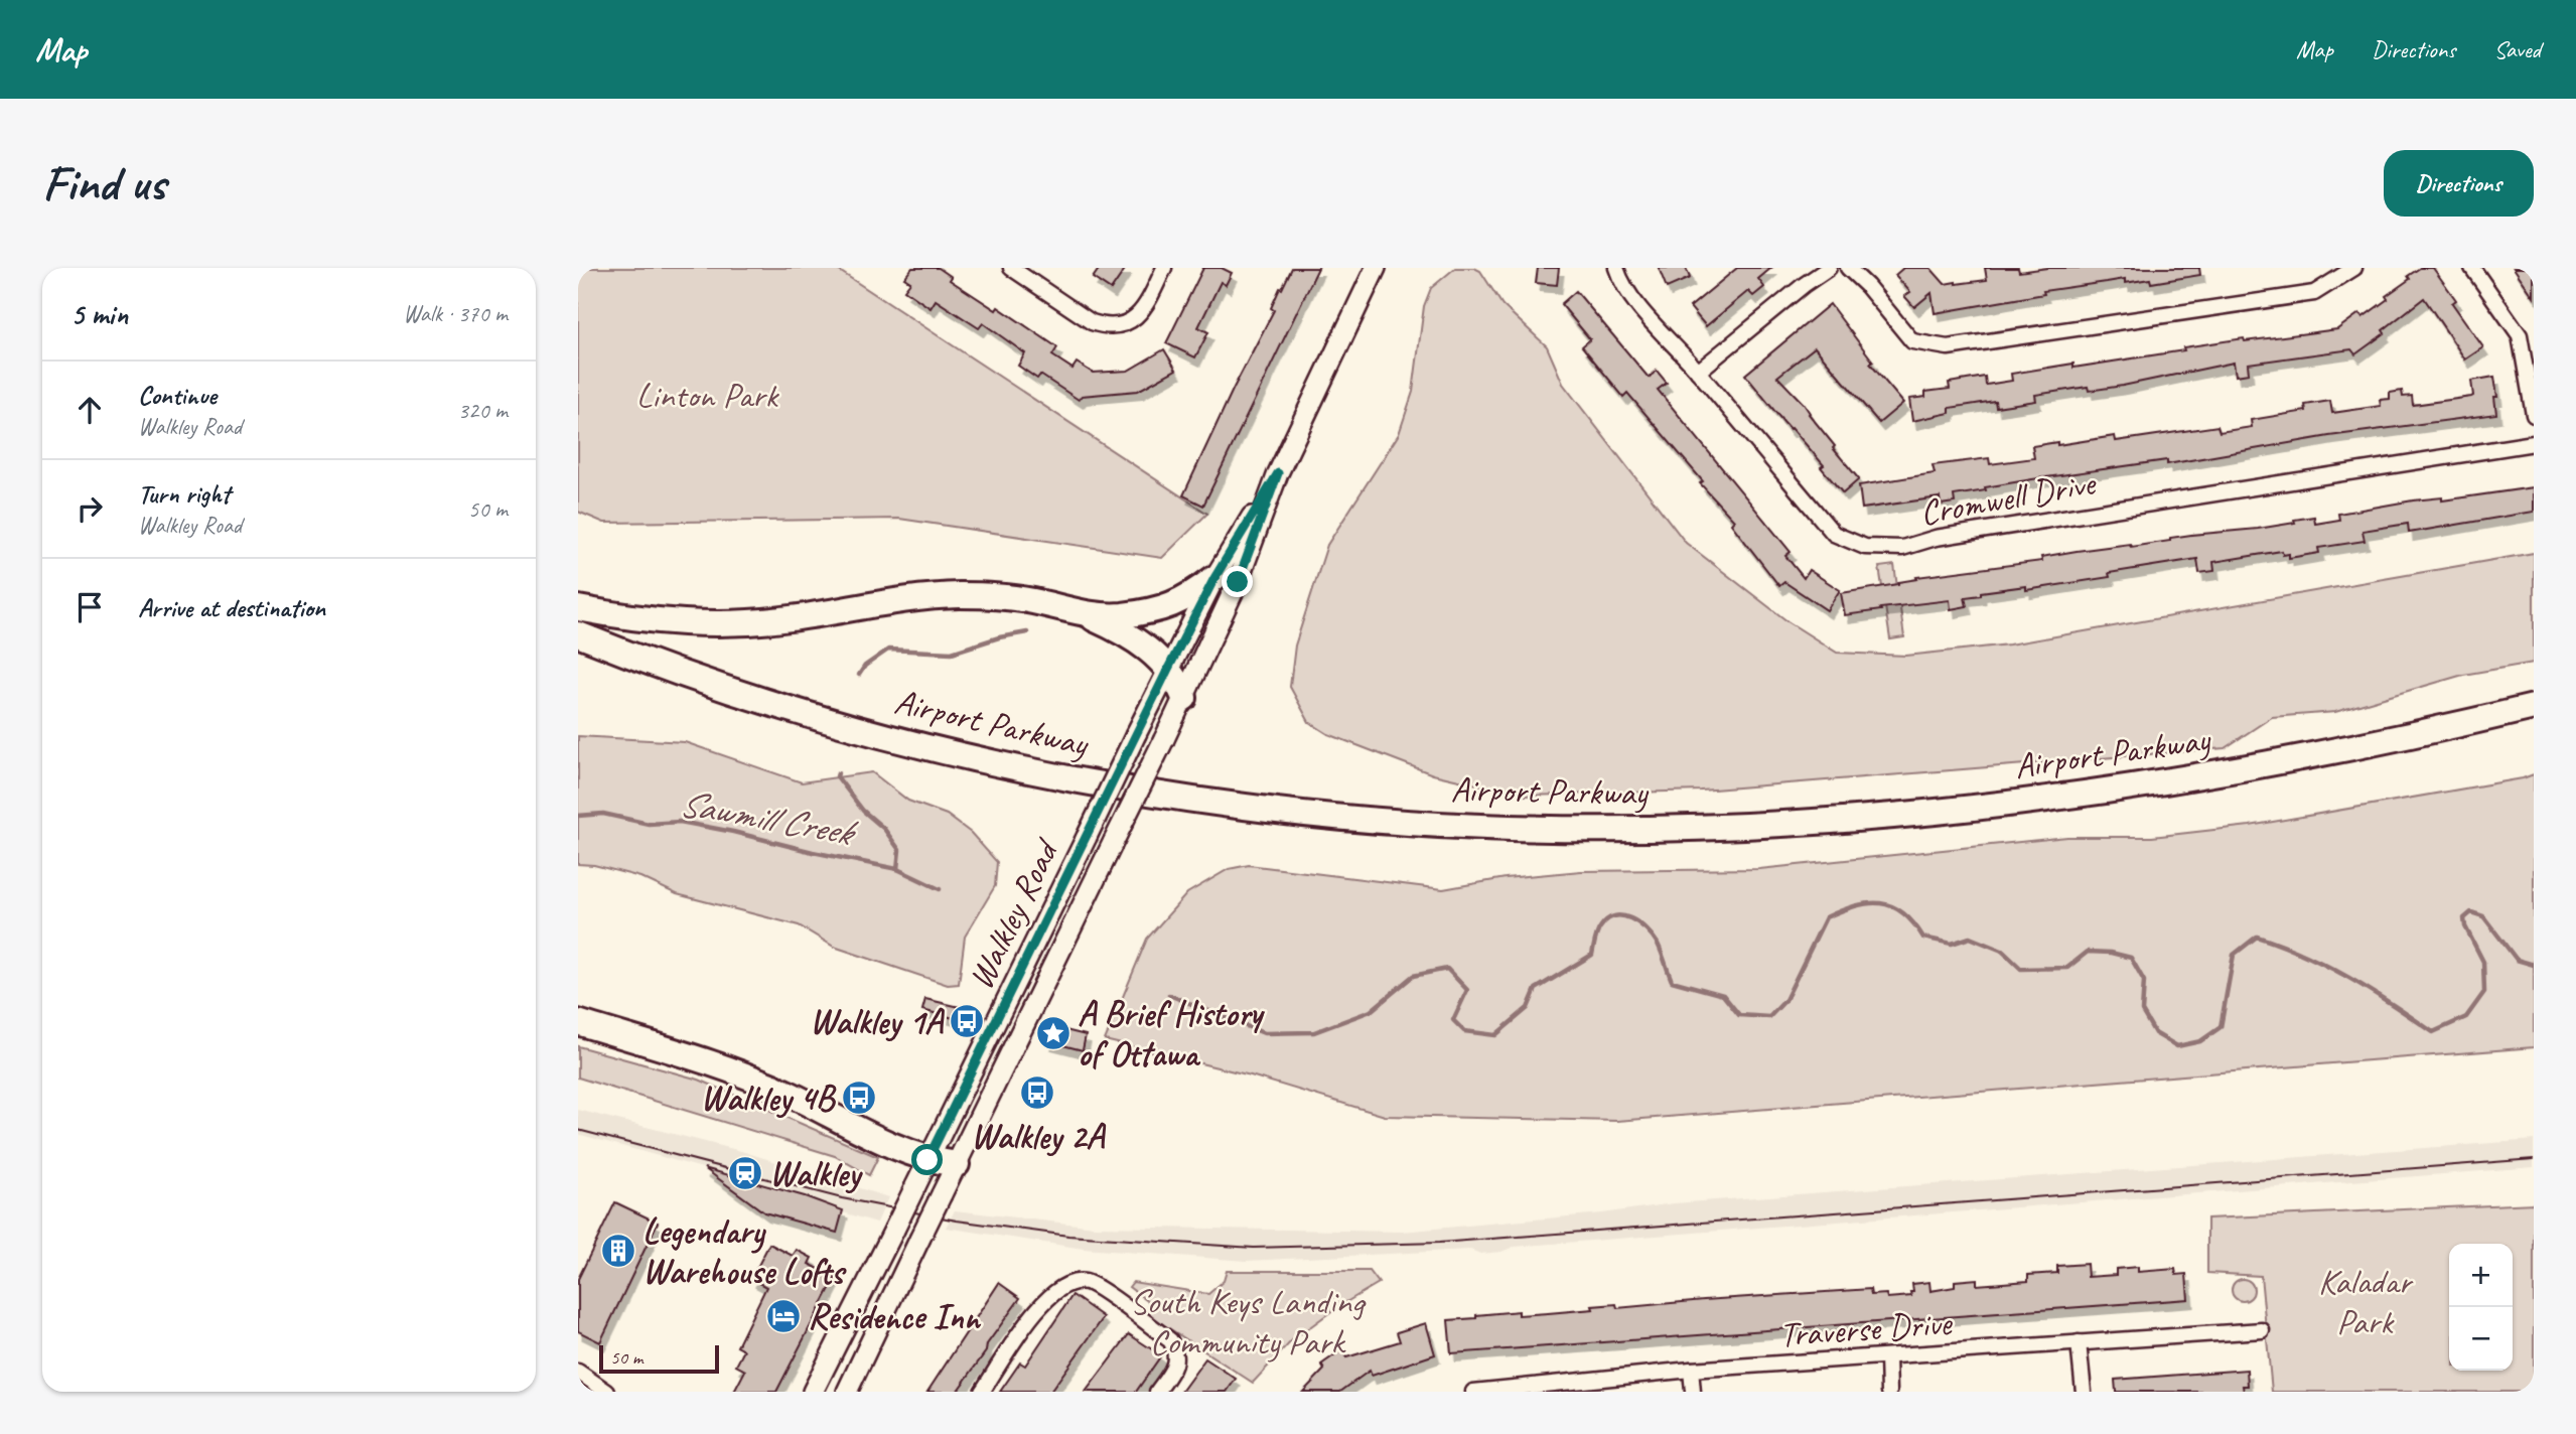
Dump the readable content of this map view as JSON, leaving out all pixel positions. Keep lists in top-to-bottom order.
{
  "streets": {
    "highway": ["Airport Parkway"],
    "main road": ["Walkley Road"],
    "street": ["Cromwell Drive", "Traverse Drive"]
  },
  "water": ["Sawmill Creek"],
  "parks": ["Linton Park", "Kaladar Park", "South Keys Landing Community Park"],
  "places": {
    "bus stop": ["Walkley 1A", "Walkley 2A", "Walkley 4B"],
    "place": ["A Brief History of Ottawa"],
    "station": ["Walkley"],
    "building": ["Legendary Warehouse Lofts"],
    "hotel": ["Residence Inn"]
  },
  "scale_bar": "50 m",
  "page": {
    "header": "Map",
    "nav": ["Map", "Directions", "Saved"],
    "buttons": "Directions",
    "title": "Find us",
    "heading": ["5 min", "Walk · 370 m"],
    "list": [
      ["Continue", "Walkley Road", "320 m"],
      ["Turn right", "Walkley Road", "50 m"],
      "Arrive at destination"
    ],
    "map_buttons": ["+", "−"],
    "scale": "50 m"
  }
}
